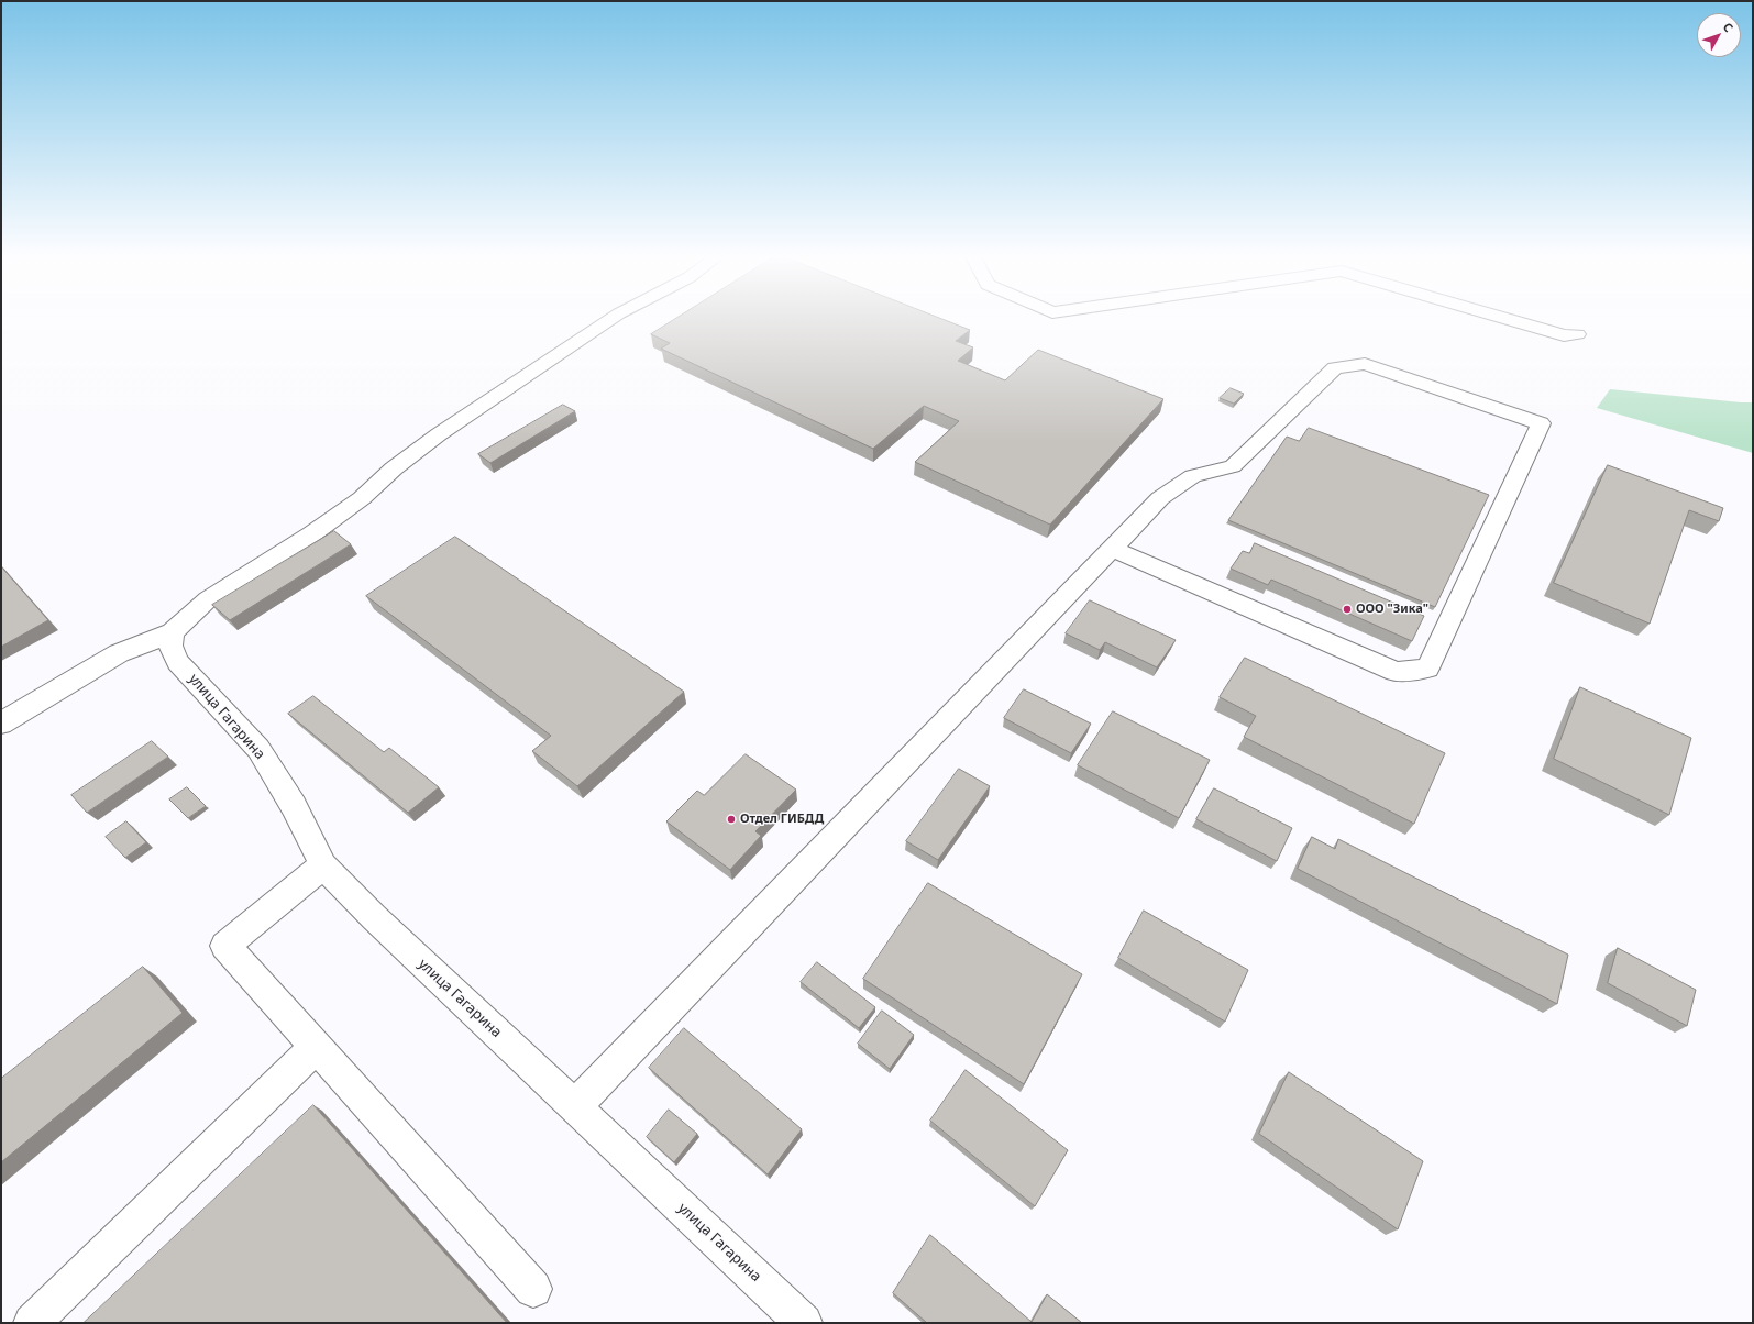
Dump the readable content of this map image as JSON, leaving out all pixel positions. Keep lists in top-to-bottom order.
{
  "streets": {
    "street": ["улица Гагарина"]
  },
  "places": ["ООО \"Зика\"", "Отдел ГИБДД"],
  "north": "top right"
}
